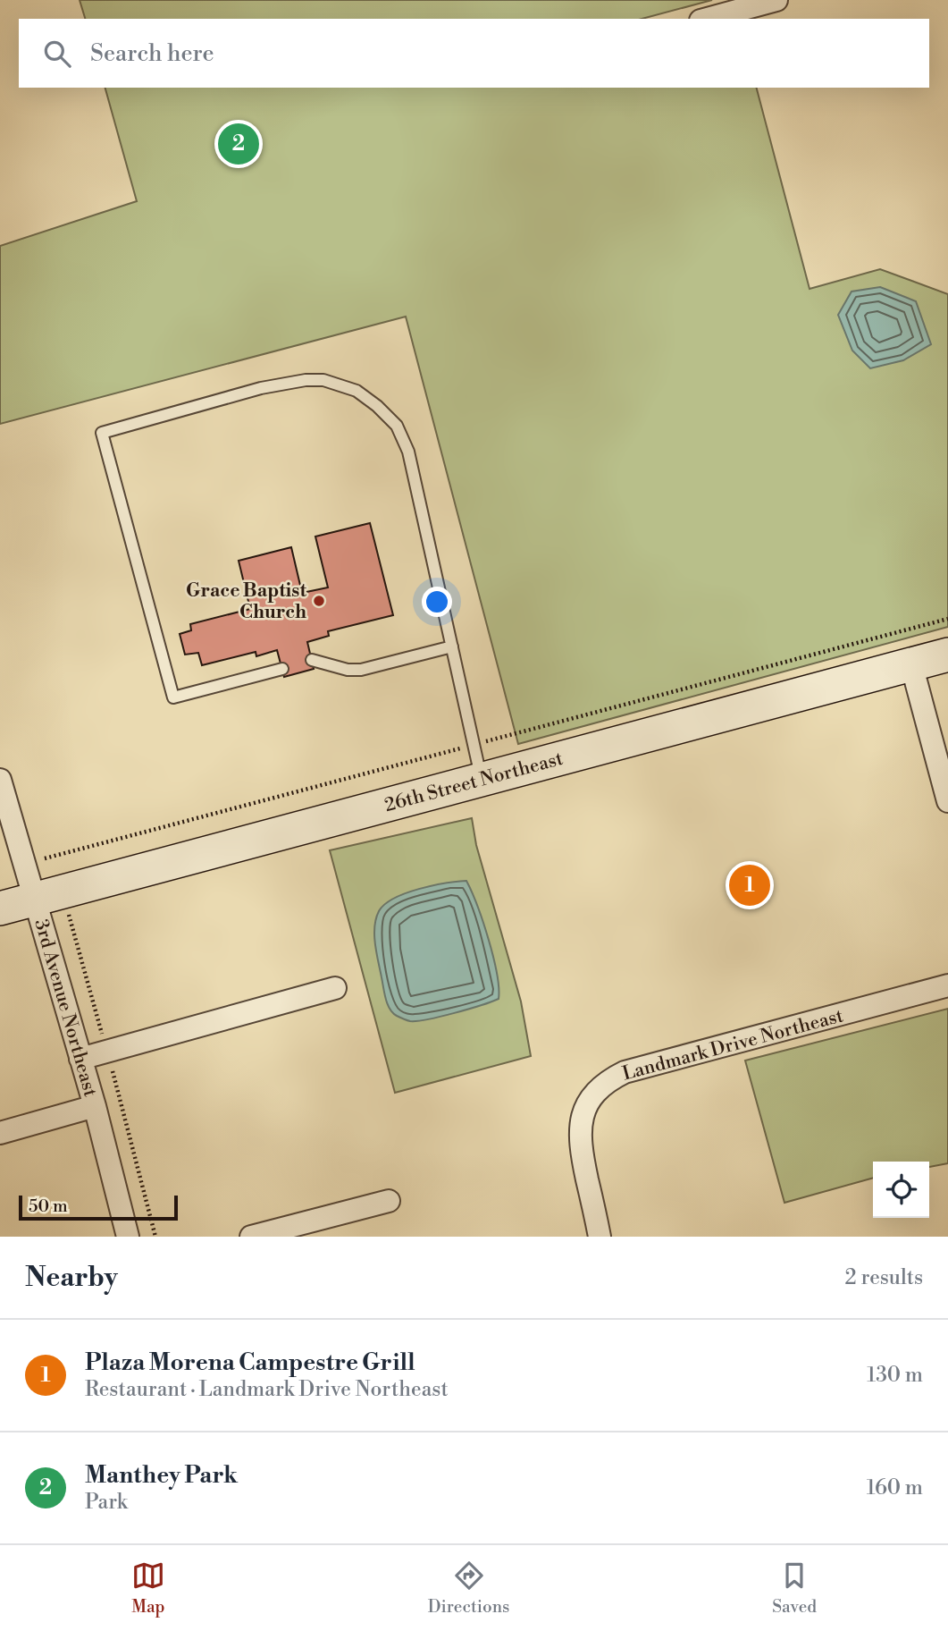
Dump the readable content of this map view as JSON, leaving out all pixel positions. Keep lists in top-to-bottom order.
{
  "streets": {
    "main road": ["26th Street Northeast"],
    "street": ["3rd Avenue Northeast", "Landmark Drive Northeast"]
  },
  "crossings": [
    ["26th Street Northeast", "3rd Avenue Northeast"]
  ],
  "places": ["Grace Baptist Church"],
  "scale_bar": "50 m",
  "page": {
    "search": "Search here",
    "pins": ["2", "1"],
    "scale": "50 m",
    "heading": ["Nearby", "2 results"],
    "list": [
      {
        "mark": "1",
        "name": "Plaza Morena Campestre Grill",
        "note": "Restaurant · Landmark Drive Northeast",
        "value": "130 m"
      },
      {
        "mark": "2",
        "name": "Manthey Park",
        "note": "Park",
        "value": "160 m"
      }
    ],
    "nav": ["Map", "Directions", "Saved"]
  }
}
